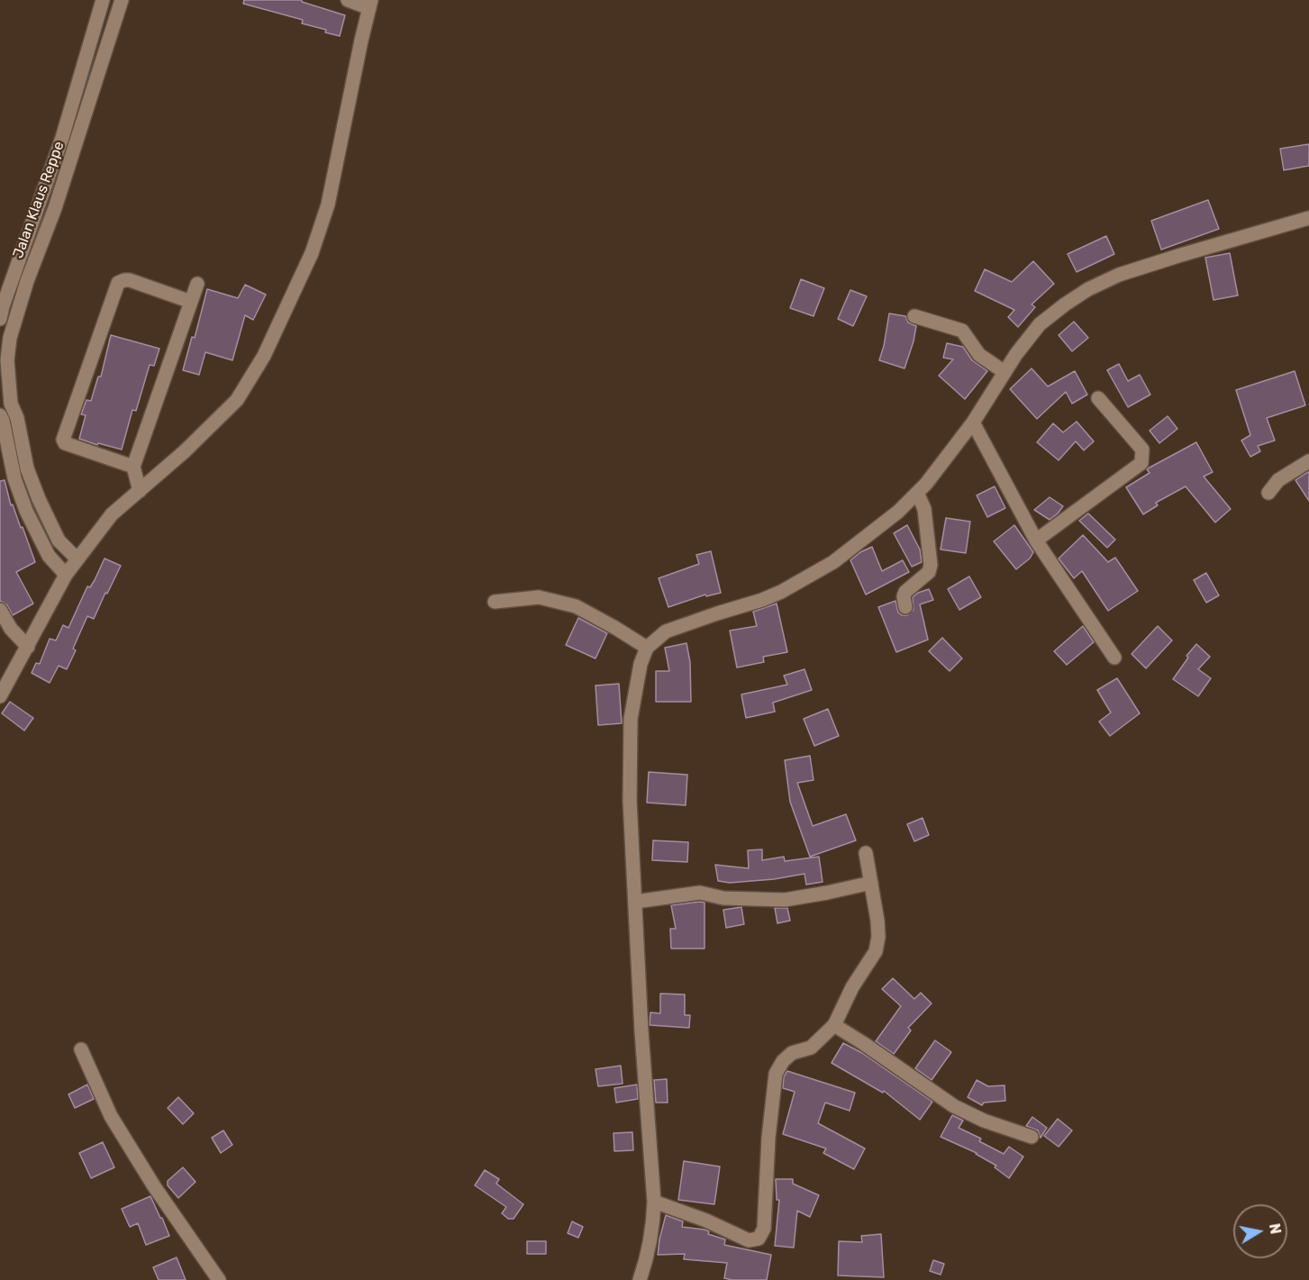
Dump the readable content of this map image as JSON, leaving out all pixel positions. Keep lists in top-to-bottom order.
{
  "streets": {
    "street": ["Jalan Klaus Reppe"]
  },
  "north": "right"
}
